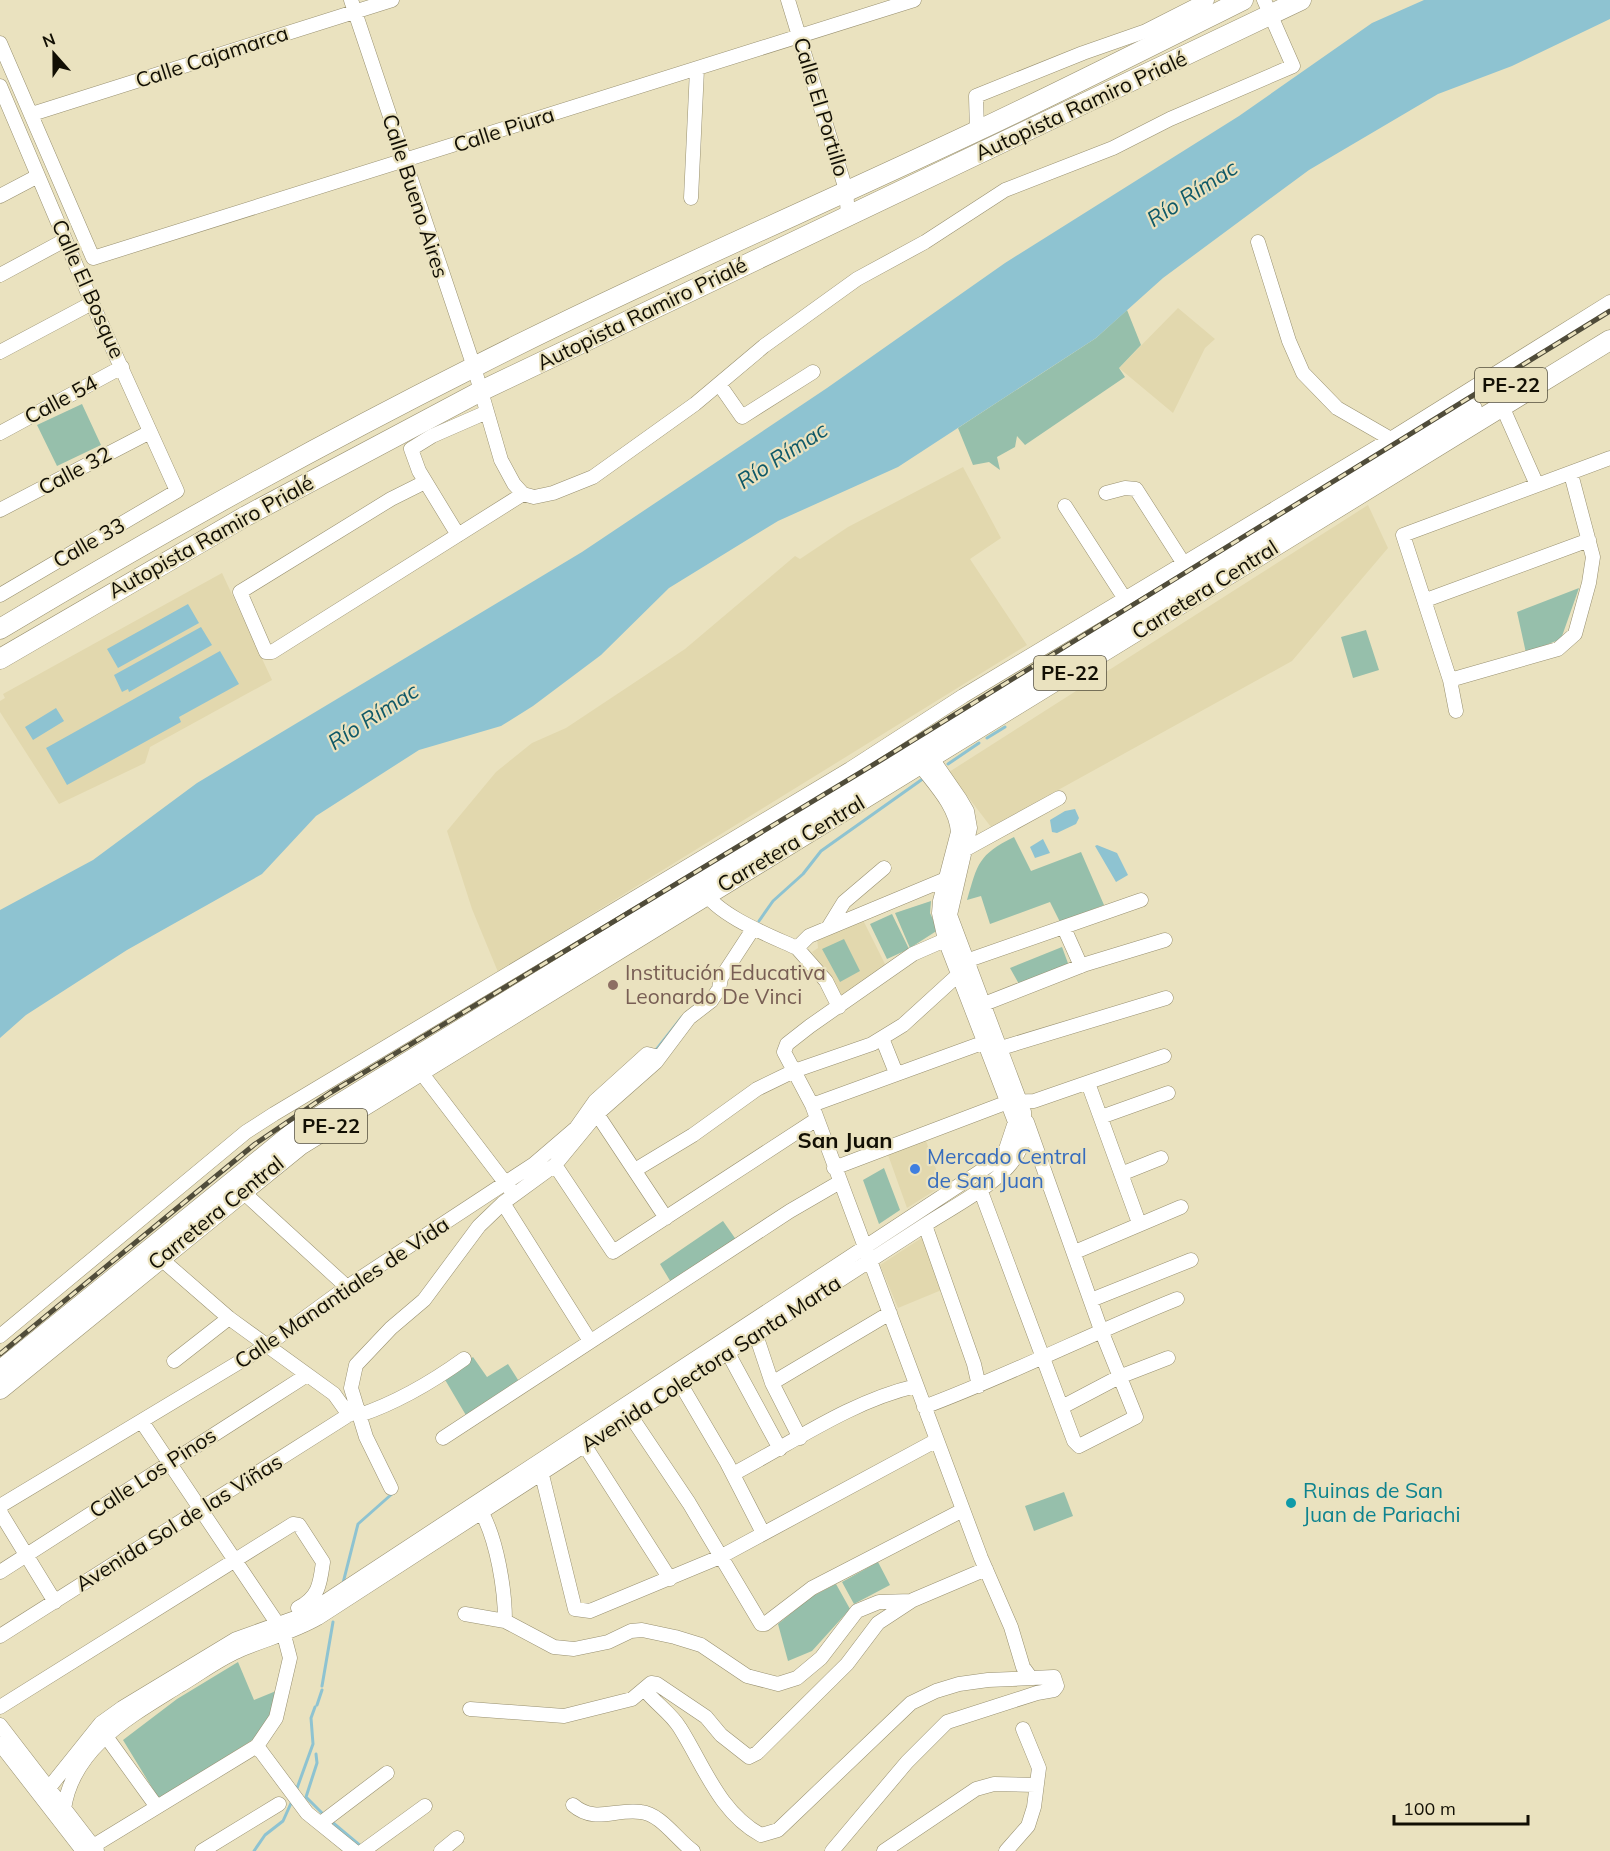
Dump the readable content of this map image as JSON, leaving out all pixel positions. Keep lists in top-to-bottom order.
{
  "streets": {
    "highway": ["Autopista Ramiro Prialé", "PE-22", "Carretera Central"],
    "street": [
      "Calle Cajamarca",
      "Calle El Portillo",
      "Calle Piura",
      "Calle Bueno Aires",
      "Calle El Bosque",
      "Calle 54",
      "Calle 32",
      "Calle 33",
      "Calle Manantiales de Vida",
      "Avenida Colectora Santa Marta",
      "Calle Los Pinos",
      "Avenida Sol de las Viñas"
    ]
  },
  "crossings": [
    ["Calle Cajamarca", "Calle Bueno Aires"],
    ["Calle Cajamarca", "Calle El Bosque"],
    ["Autopista Ramiro Prialé", "Calle El Portillo"],
    ["Autopista Ramiro Prialé", "Calle Bueno Aires"],
    ["Calle El Portillo", "Calle Piura"],
    ["Calle Piura", "Calle Bueno Aires"],
    ["Calle Piura", "Calle El Bosque"],
    ["Calle El Bosque", "Calle 54"],
    ["Calle El Bosque", "Calle 32"],
    ["Calle El Bosque", "Calle 33"],
    ["Carretera Central", "Avenida Colectora Santa Marta"]
  ],
  "districts": ["San Juan"],
  "water": ["Río Rímac"],
  "places": ["Institución Educativa Leonardo De Vinci", "Mercado Central de San Juan", "Ruinas de San Juan de Pariachi"],
  "scale_bar": "100 m",
  "north": "top"
}
